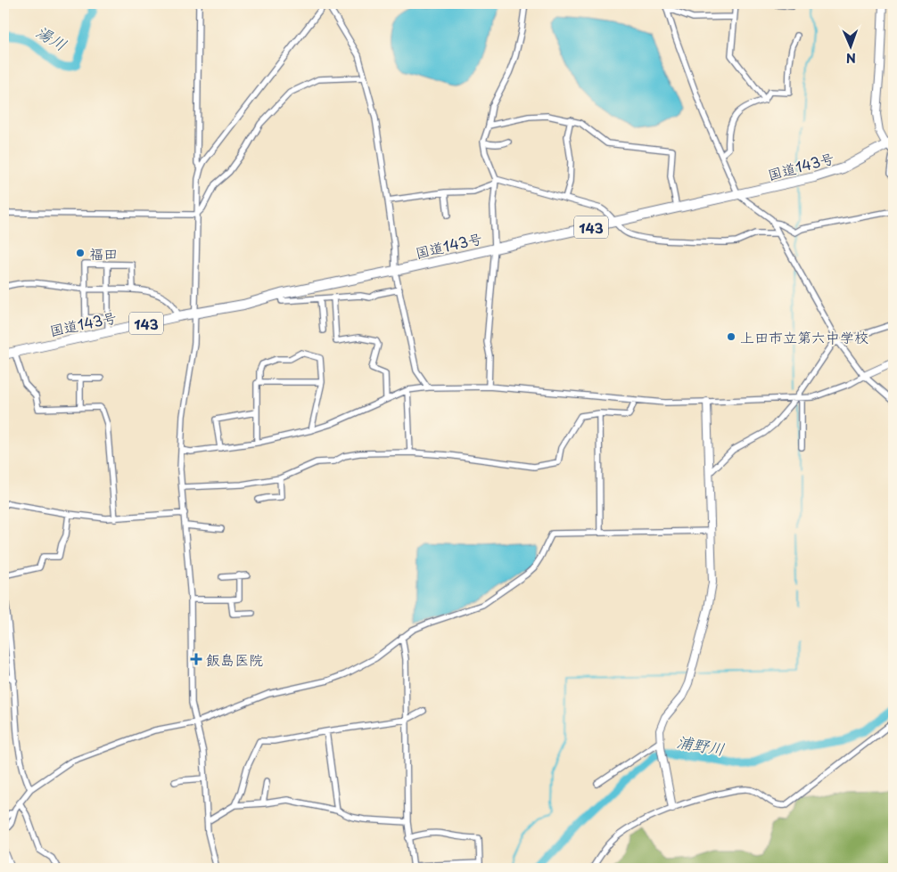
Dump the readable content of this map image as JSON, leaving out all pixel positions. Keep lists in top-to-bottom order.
{
  "streets": {
    "highway": ["国道143号", "143"]
  },
  "water": ["湯川", "浦野川"],
  "places": {
    "other": ["福田", "上田市立第六中学校"],
    "health": ["飯島医院"]
  },
  "north": "bottom"
}
